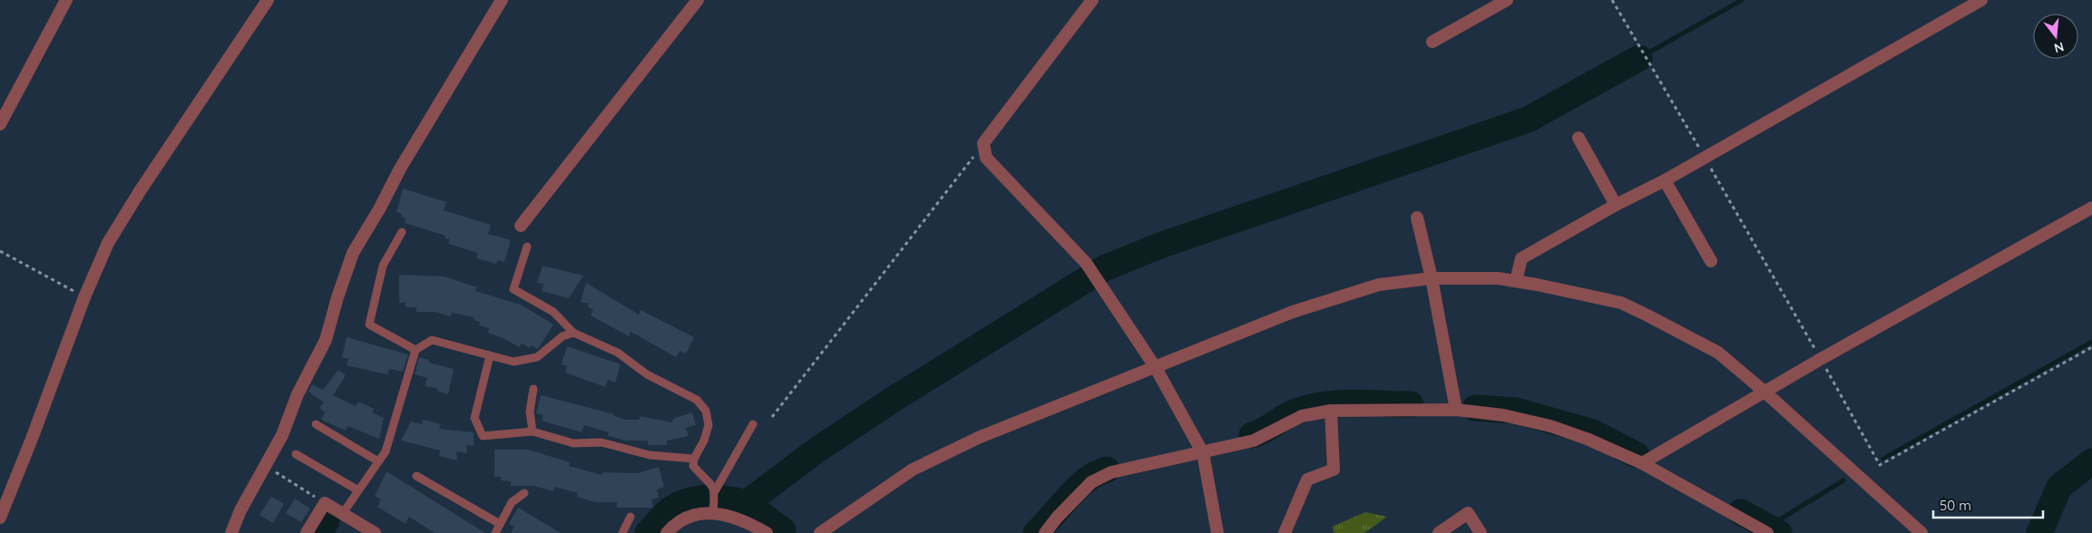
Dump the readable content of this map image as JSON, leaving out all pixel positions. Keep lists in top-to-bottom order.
{
  "scale_bar": "50 m",
  "north": "bottom"
}
